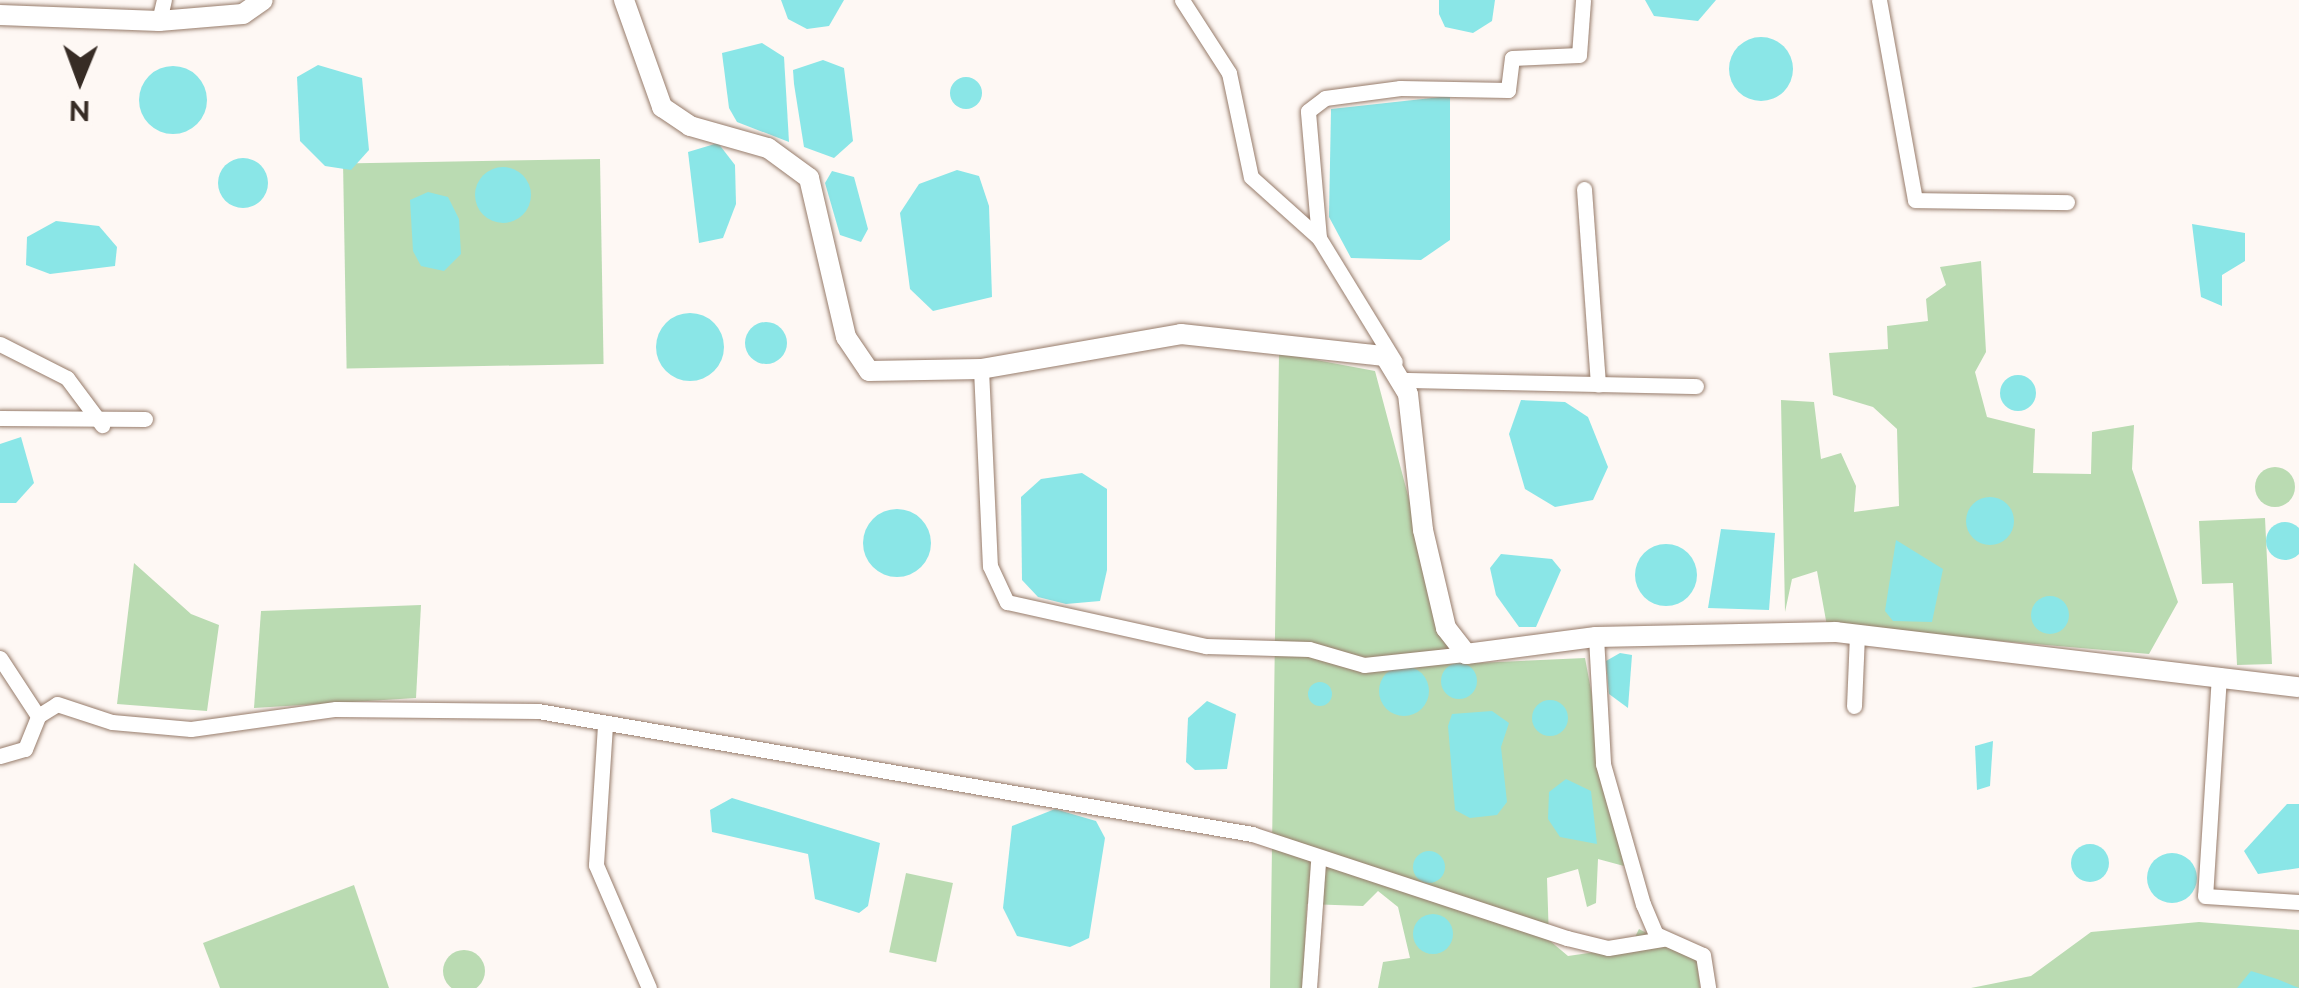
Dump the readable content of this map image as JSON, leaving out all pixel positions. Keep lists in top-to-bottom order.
{
  "north": "bottom"
}
